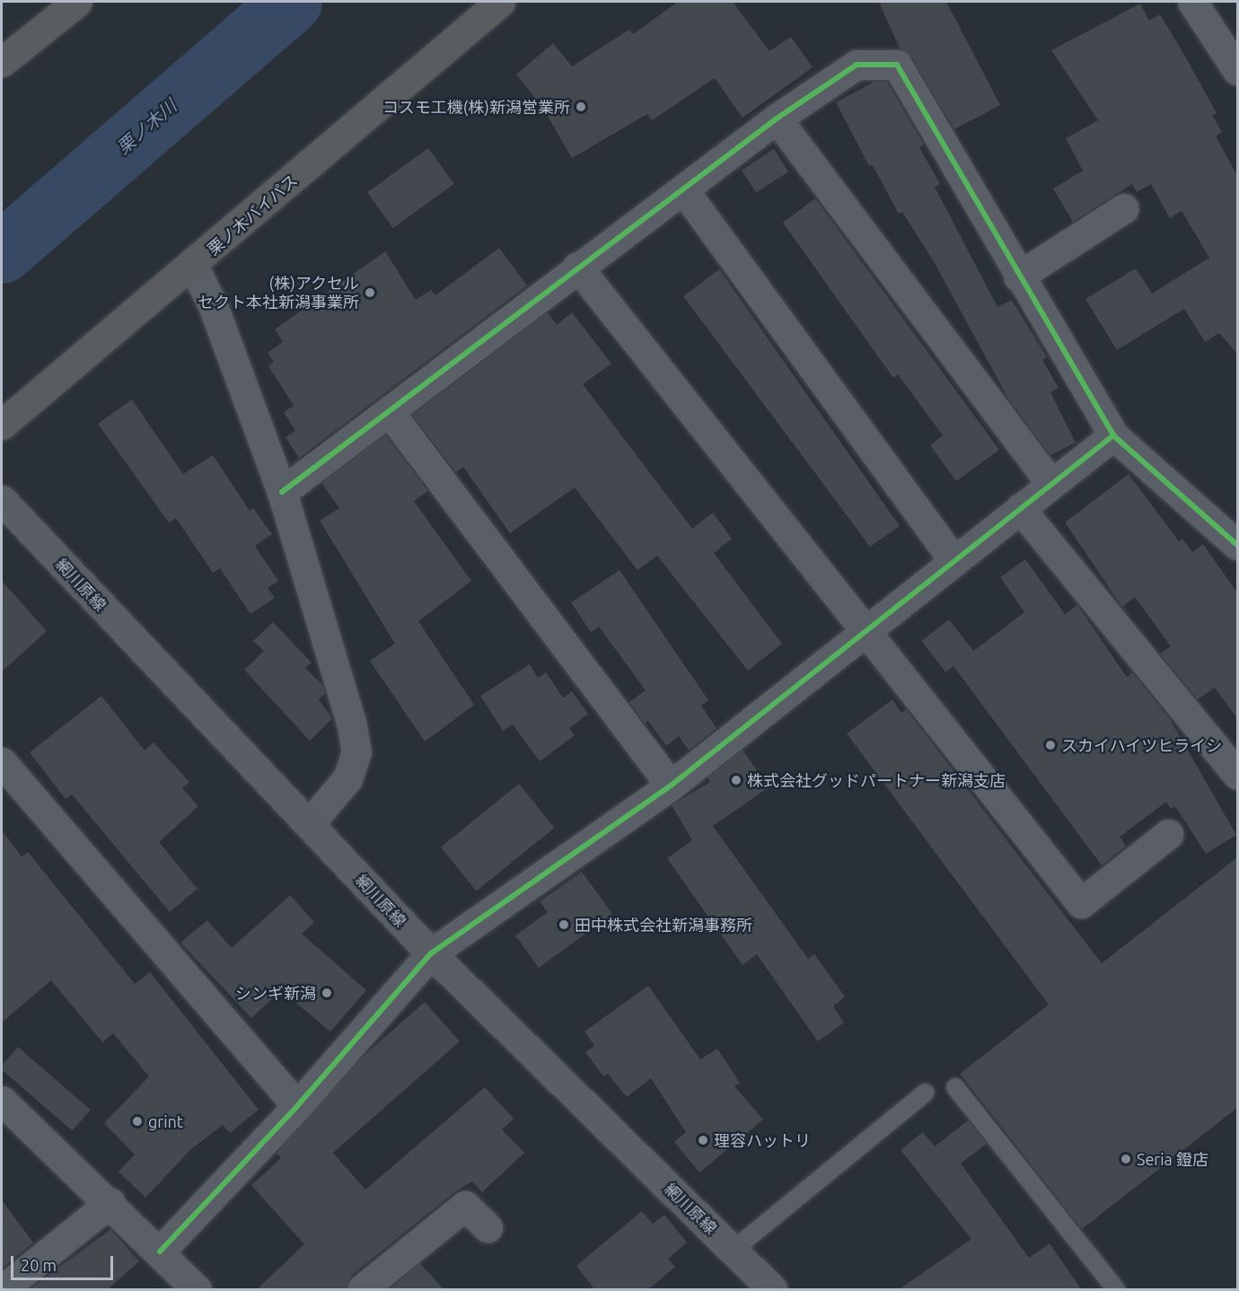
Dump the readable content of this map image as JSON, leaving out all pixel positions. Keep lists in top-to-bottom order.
{
  "streets": {
    "highway": ["栗ノ木バイパス"],
    "street": ["網川原線"]
  },
  "water": ["栗ノ木川"],
  "places": [
    "コスモ工機(株)新潟営業所",
    "(株)アクセル セクト本社新潟事業所",
    "スカイハイツヒライシ",
    "株式会社グッドパートナー新潟支店",
    "田中株式会社新潟事務所",
    "シンギ新潟",
    "grint",
    "理容ハットリ",
    "Seria 鐙店"
  ],
  "scale_bar": "20 m"
}
